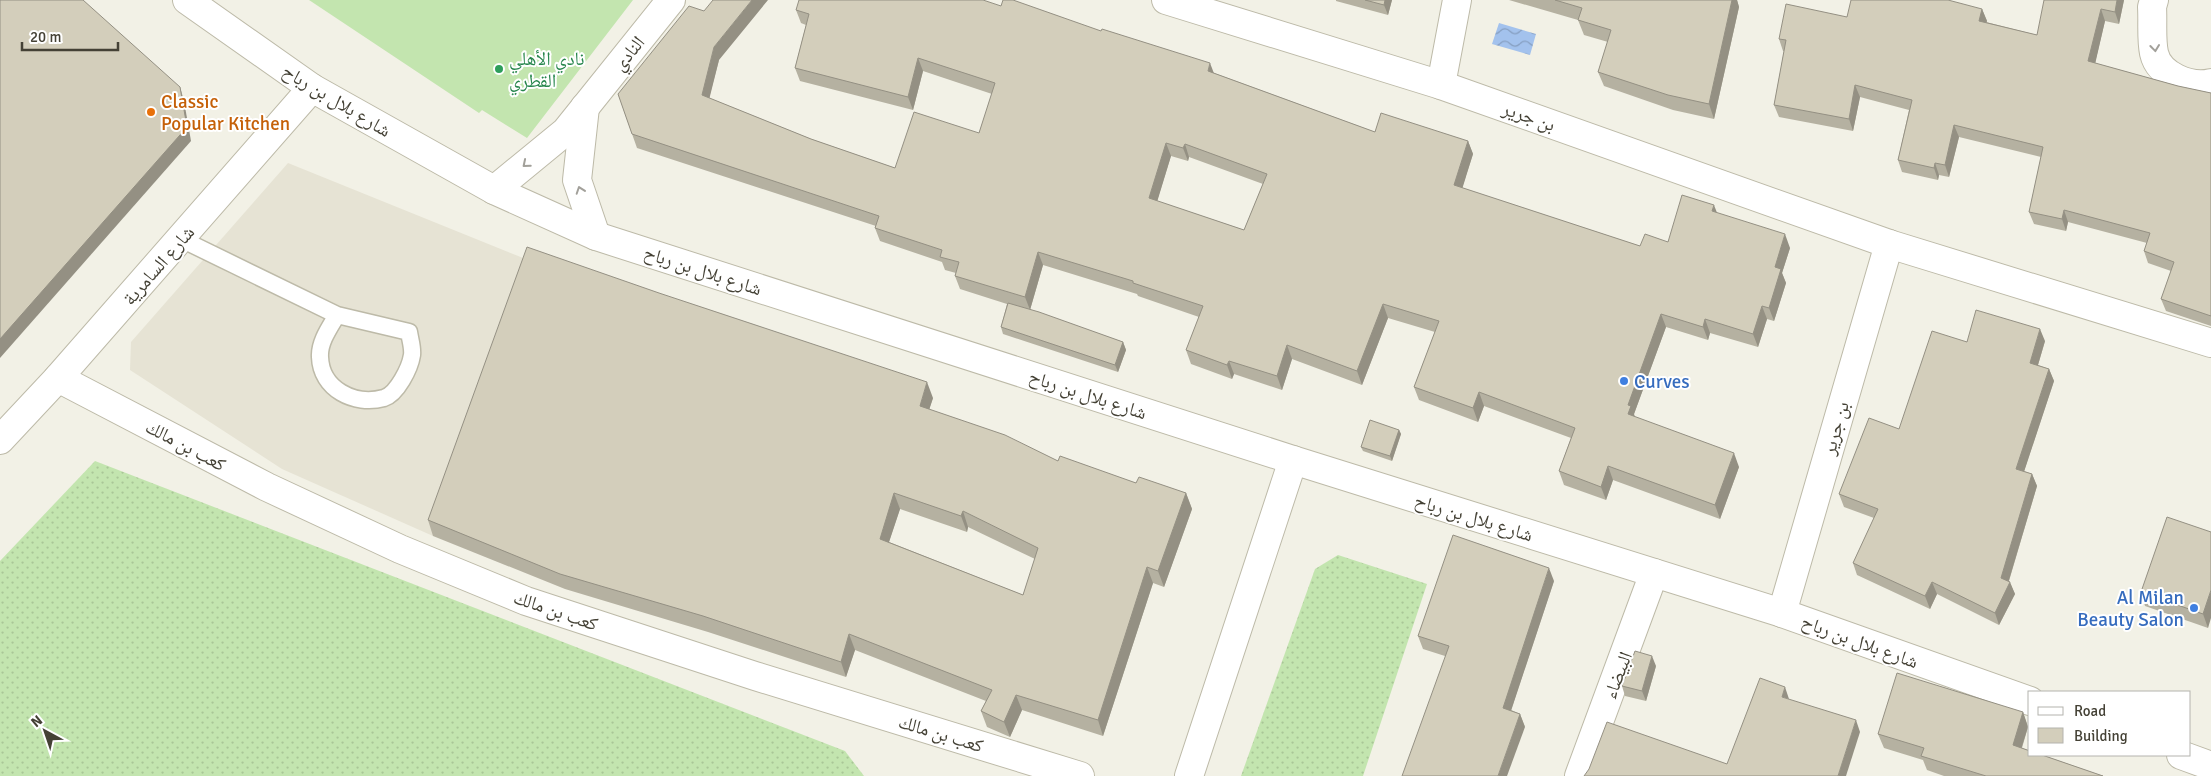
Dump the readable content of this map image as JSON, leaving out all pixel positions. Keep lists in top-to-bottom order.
{
  "streets": {
    "street": [
      "النادي",
      "شارع بلال بن رباح",
      "بن جرير",
      "شارع السامرية",
      "كعب بن مالك",
      "البيضاء"
    ]
  },
  "crossings": [
    ["النادي", "شارع بلال بن رباح"],
    ["شارع بلال بن رباح", "بن جرير"],
    ["شارع بلال بن رباح", "شارع السامرية"],
    ["شارع بلال بن رباح", "البيضاء"],
    ["شارع السامرية", "كعب بن مالك"]
  ],
  "one_way": ["النادي"],
  "places": [
    "نادي الأهلي القطري",
    "Classic Popular Kitchen",
    "Curves",
    "Al Milan Beauty Salon"
  ],
  "legend": ["Road", "Building"],
  "scale_bar": "20 m",
  "north": "top left"
}
